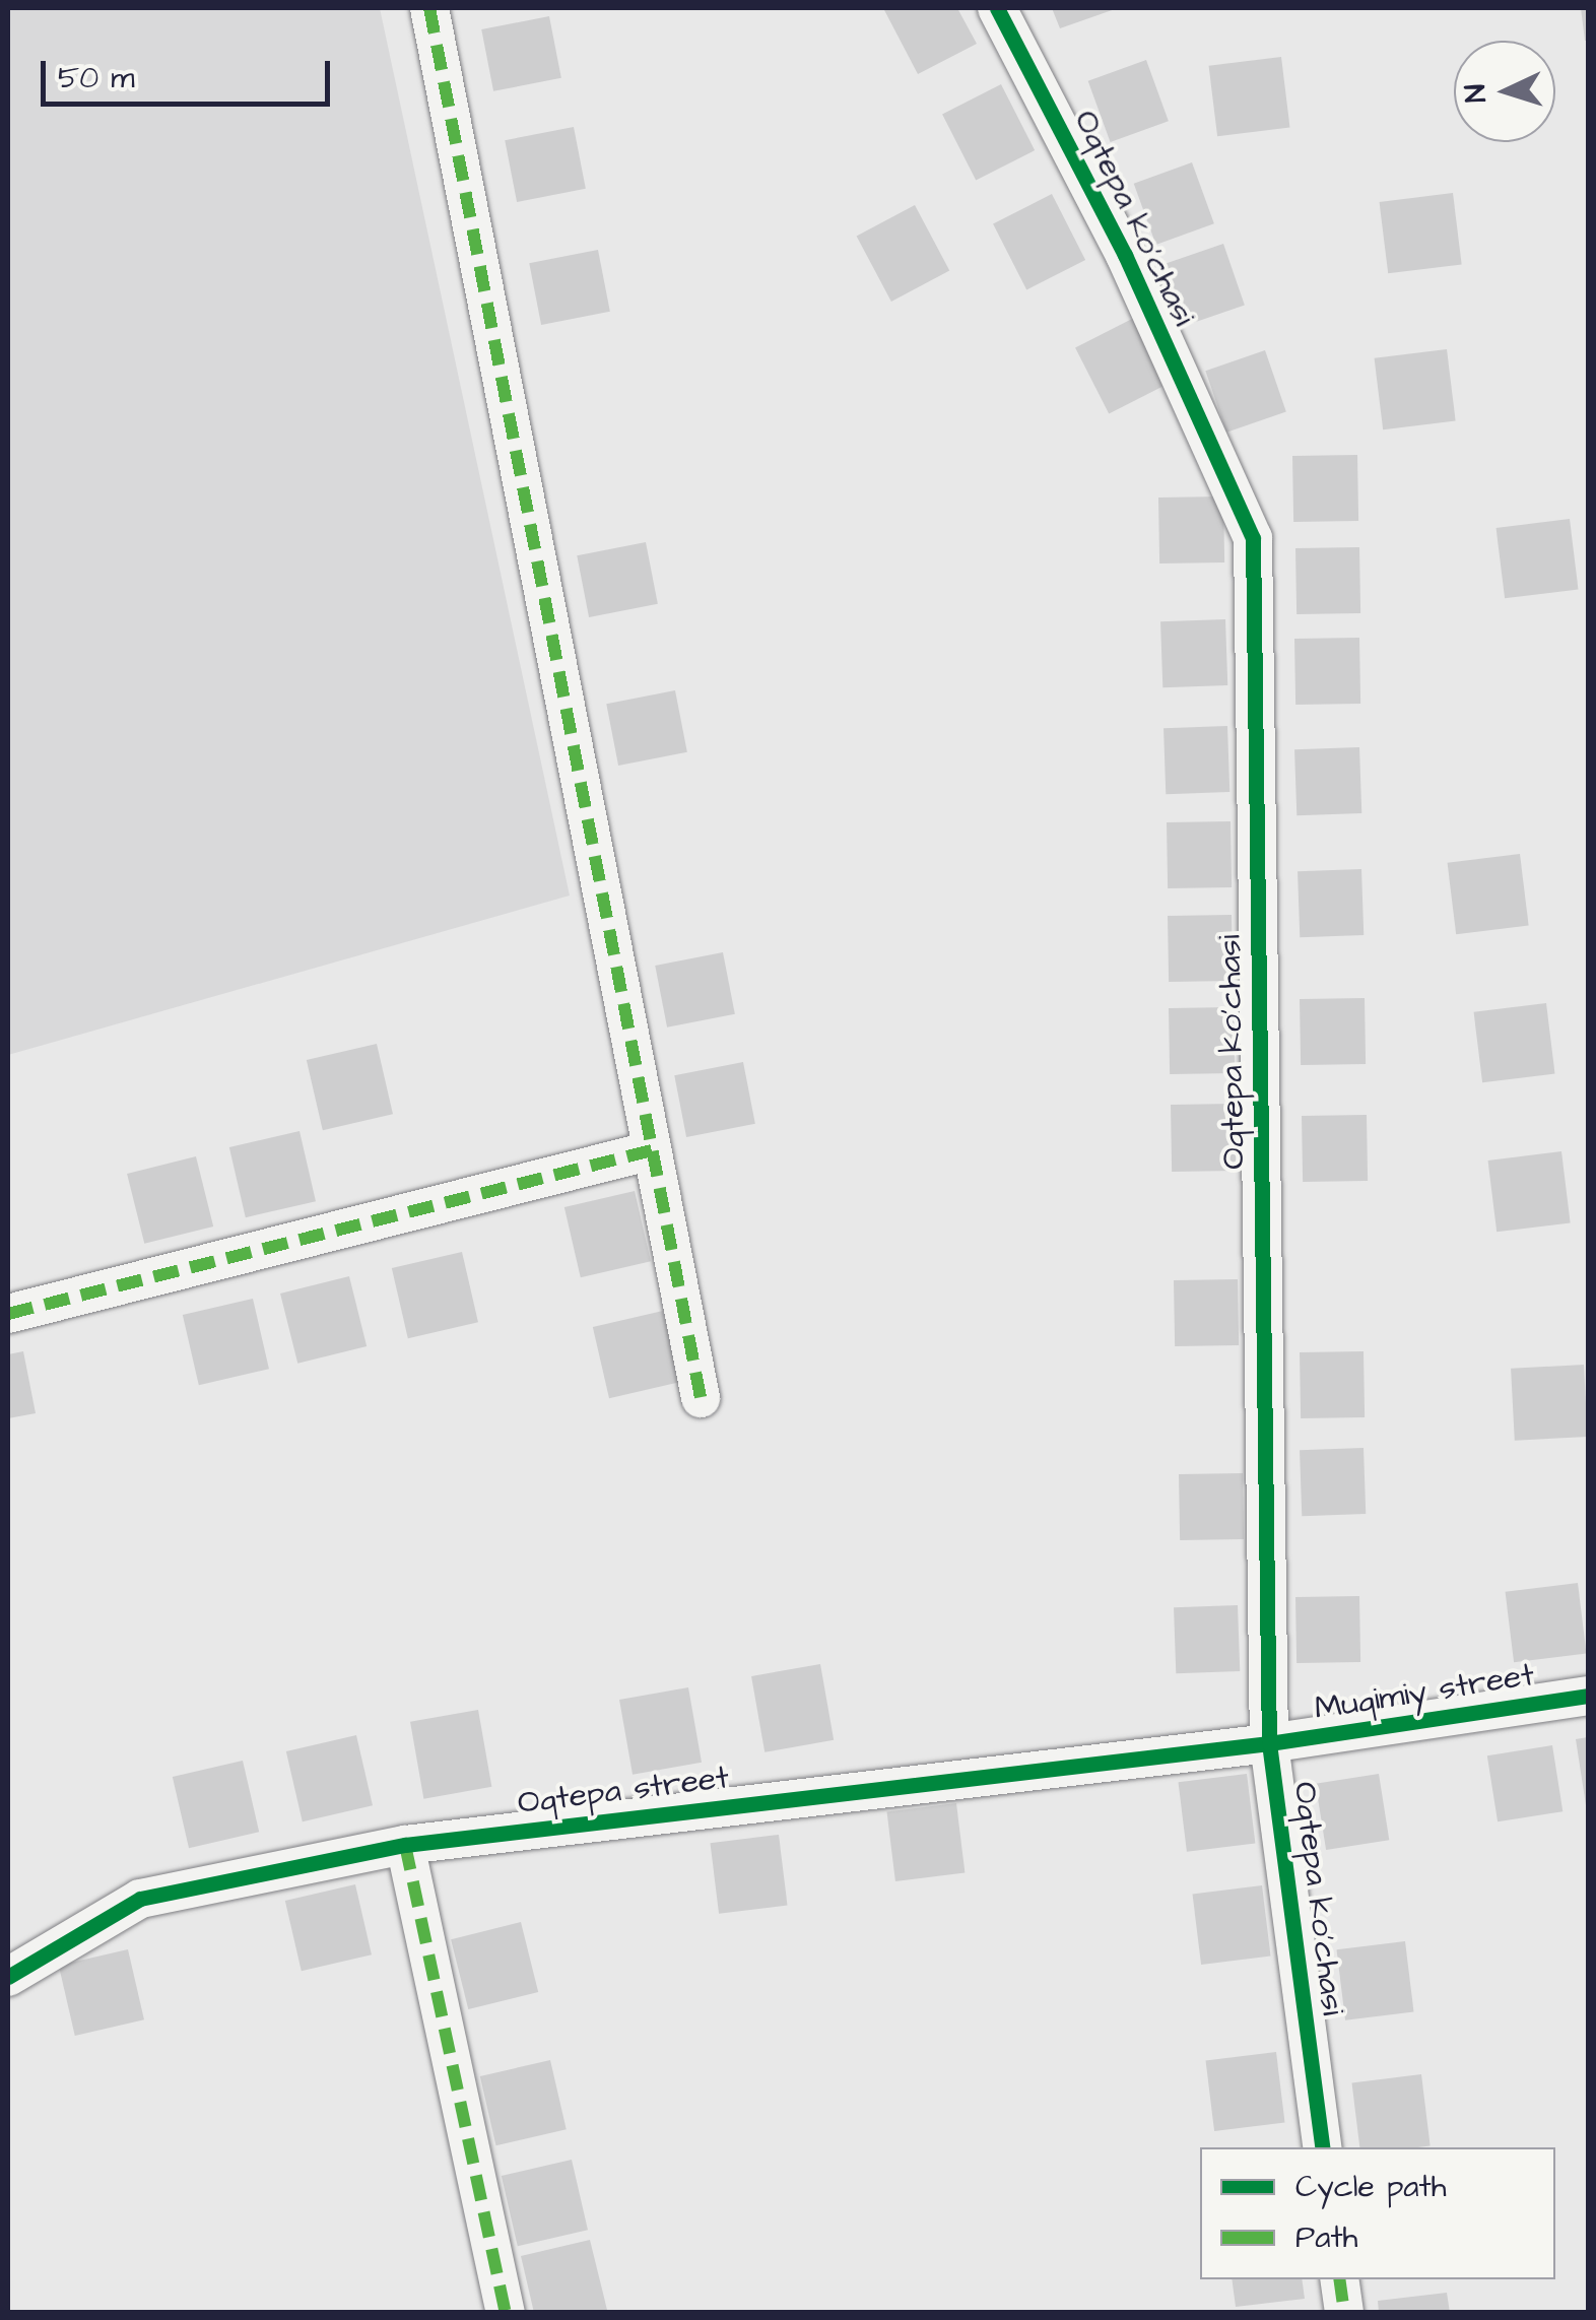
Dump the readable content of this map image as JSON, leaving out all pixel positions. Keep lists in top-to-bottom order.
{
  "streets": {
    "street": ["Oqtepa ko'chasi", "Muqimiy street", "Oqtepa street"]
  },
  "crossings": [
    ["Oqtepa ko'chasi", "Muqimiy street"],
    ["Oqtepa ko'chasi", "Oqtepa street"],
    ["Muqimiy street", "Oqtepa street"]
  ],
  "legend": ["Cycle path", "Path"],
  "scale_bar": "50 m",
  "north": "left"
}
